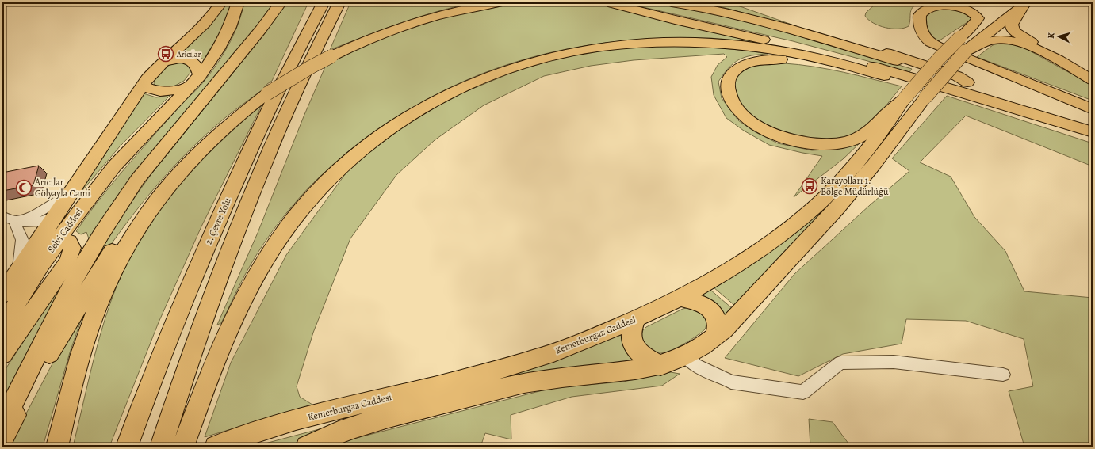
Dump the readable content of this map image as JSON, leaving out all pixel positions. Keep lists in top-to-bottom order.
{
  "streets": {
    "main road": ["2. Çevre Yolu", "Selvi Caddesi", "Kemerburgaz Caddesi"]
  },
  "places": {
    "bus stop": ["Aricılar", "Karayolları 1. Bölge Müdürlüğü"],
    "mosque": ["Arıcılar Gölyayla Cami"]
  },
  "north": "left"
}
